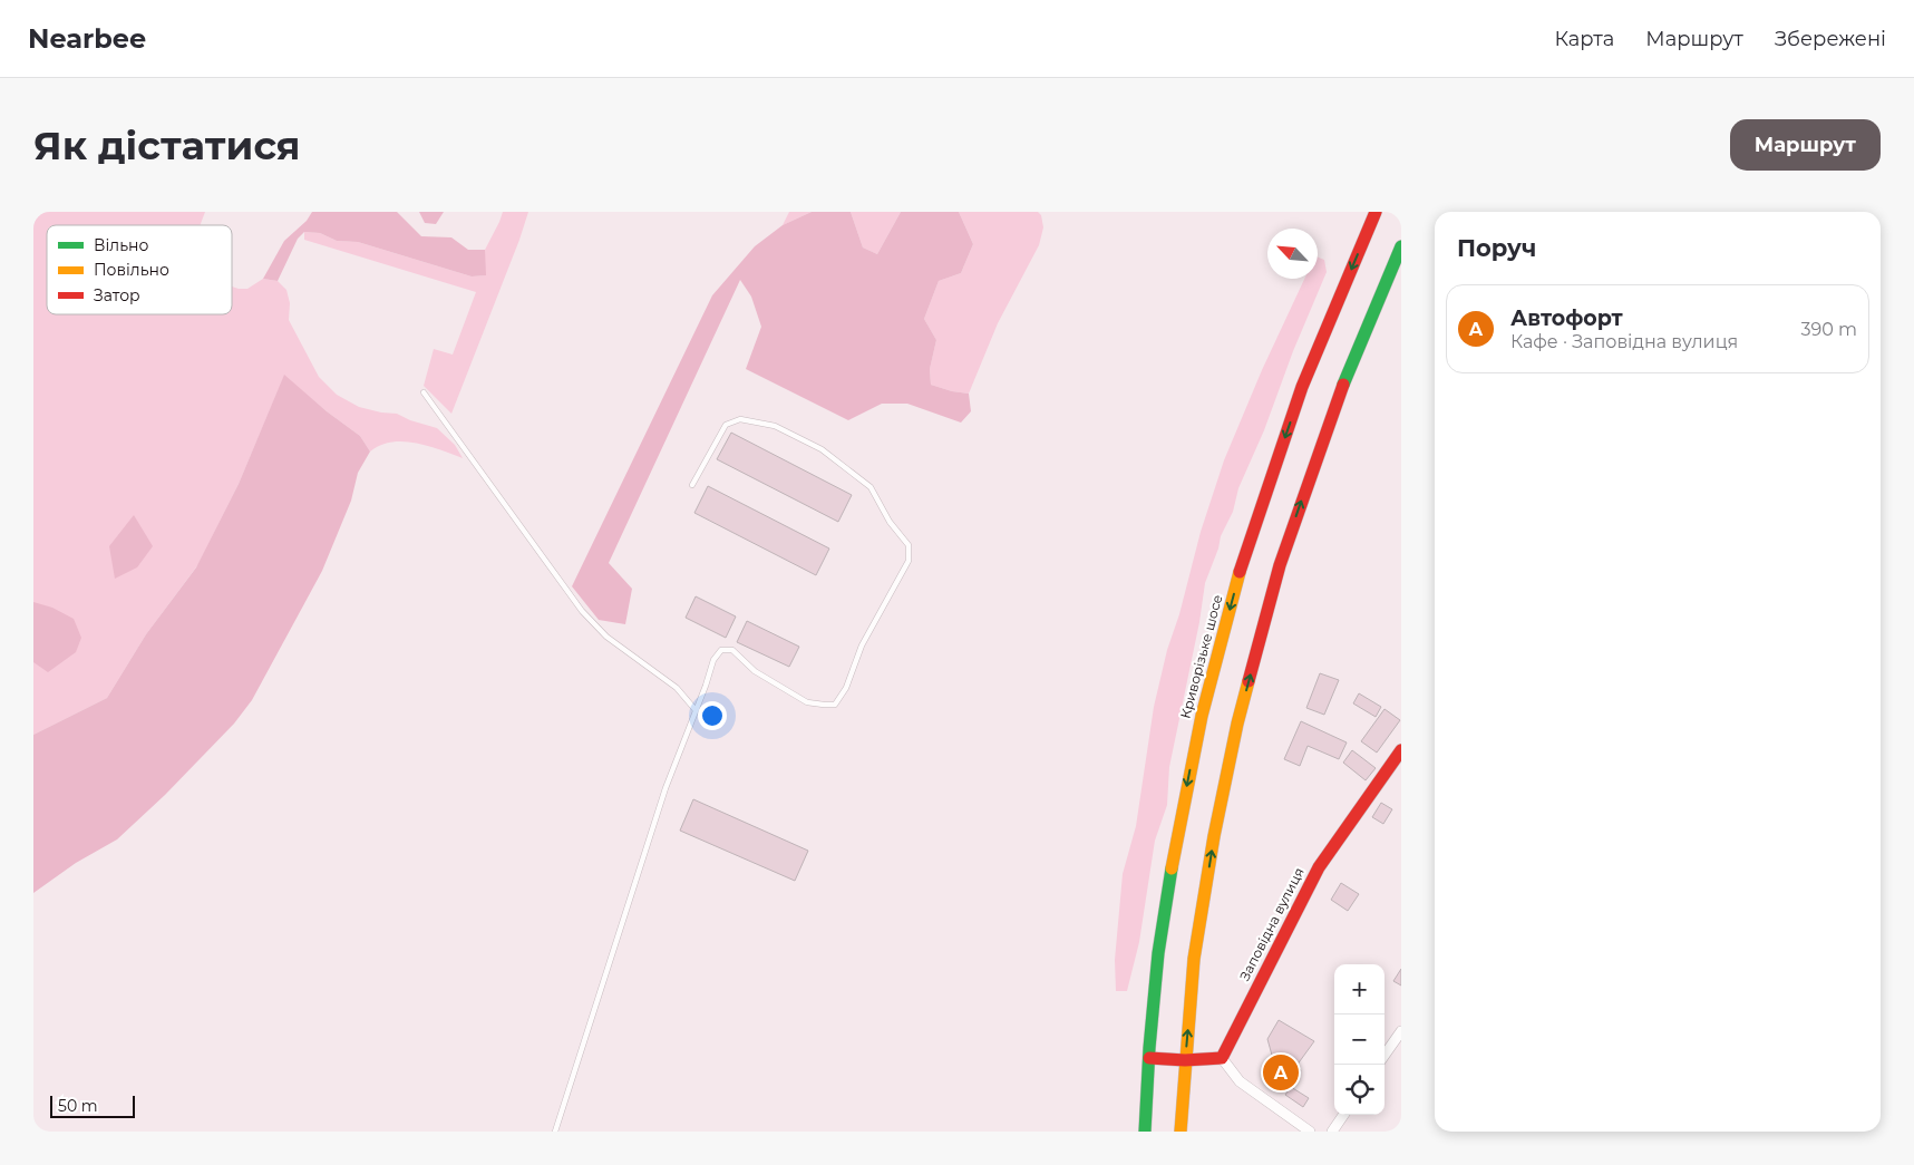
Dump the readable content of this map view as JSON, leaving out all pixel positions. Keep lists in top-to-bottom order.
{
  "streets": {
    "main road": ["Криворізьке шосе", "Заповідна вулиця"]
  },
  "legend": ["Вільно", "Повільно", "Затор"],
  "scale_bar": "50 m",
  "north": "top left",
  "page": {
    "header": "Nearbee",
    "nav": ["Карта", "Маршрут", "Збережені"],
    "buttons": "Маршрут",
    "title": "Як дістатися",
    "heading": "Поруч",
    "list": [
      {
        "mark": "A",
        "name": "Автофорт",
        "note": "Кафе · Заповідна вулиця",
        "value": "390 m"
      }
    ],
    "map_buttons": ["+", "−"],
    "pins": "A",
    "scale": "50 m"
  }
}
